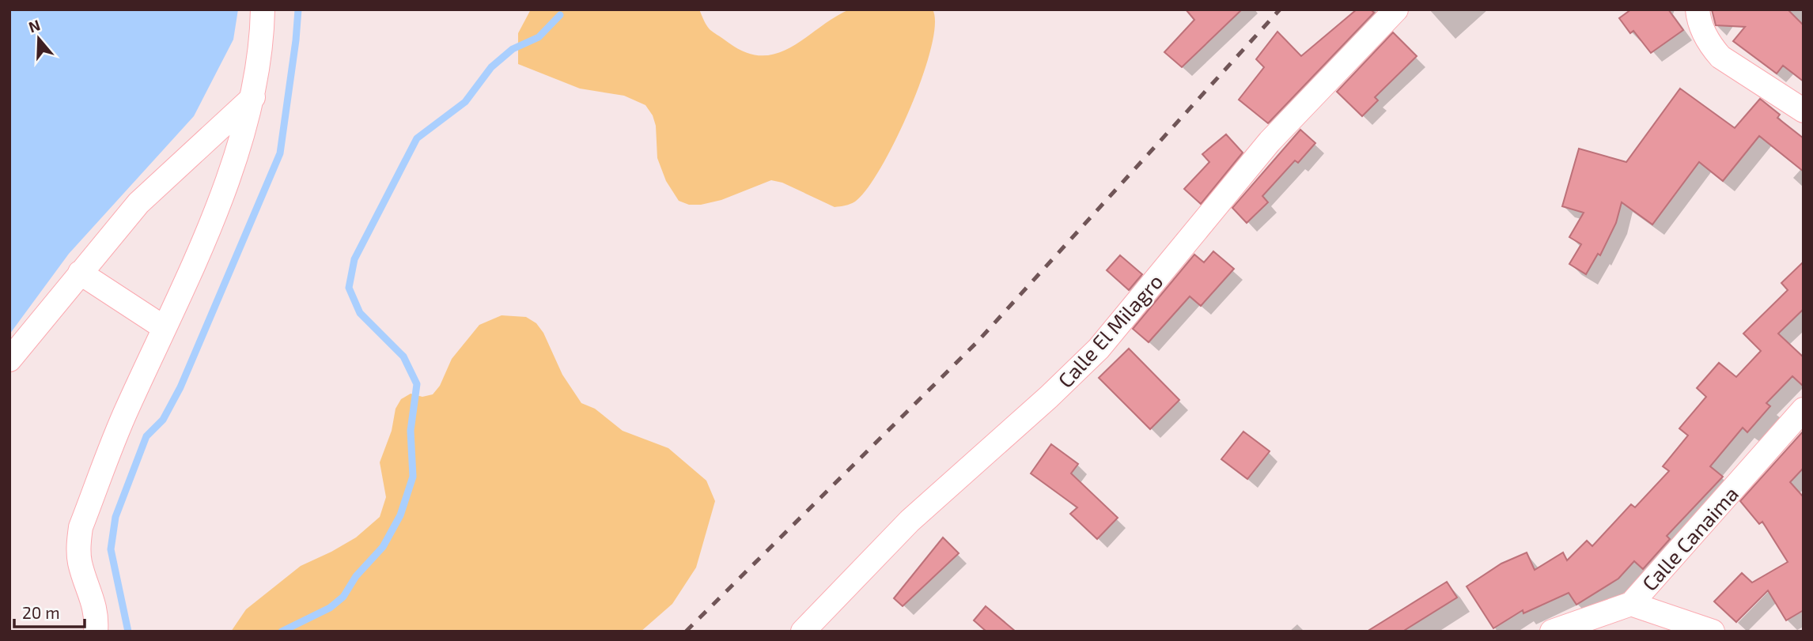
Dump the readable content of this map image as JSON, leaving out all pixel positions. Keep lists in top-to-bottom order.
{
  "streets": {
    "street": ["Calle El Milagro", "Calle Canaima"]
  },
  "scale_bar": "20 m",
  "north": "top"
}
